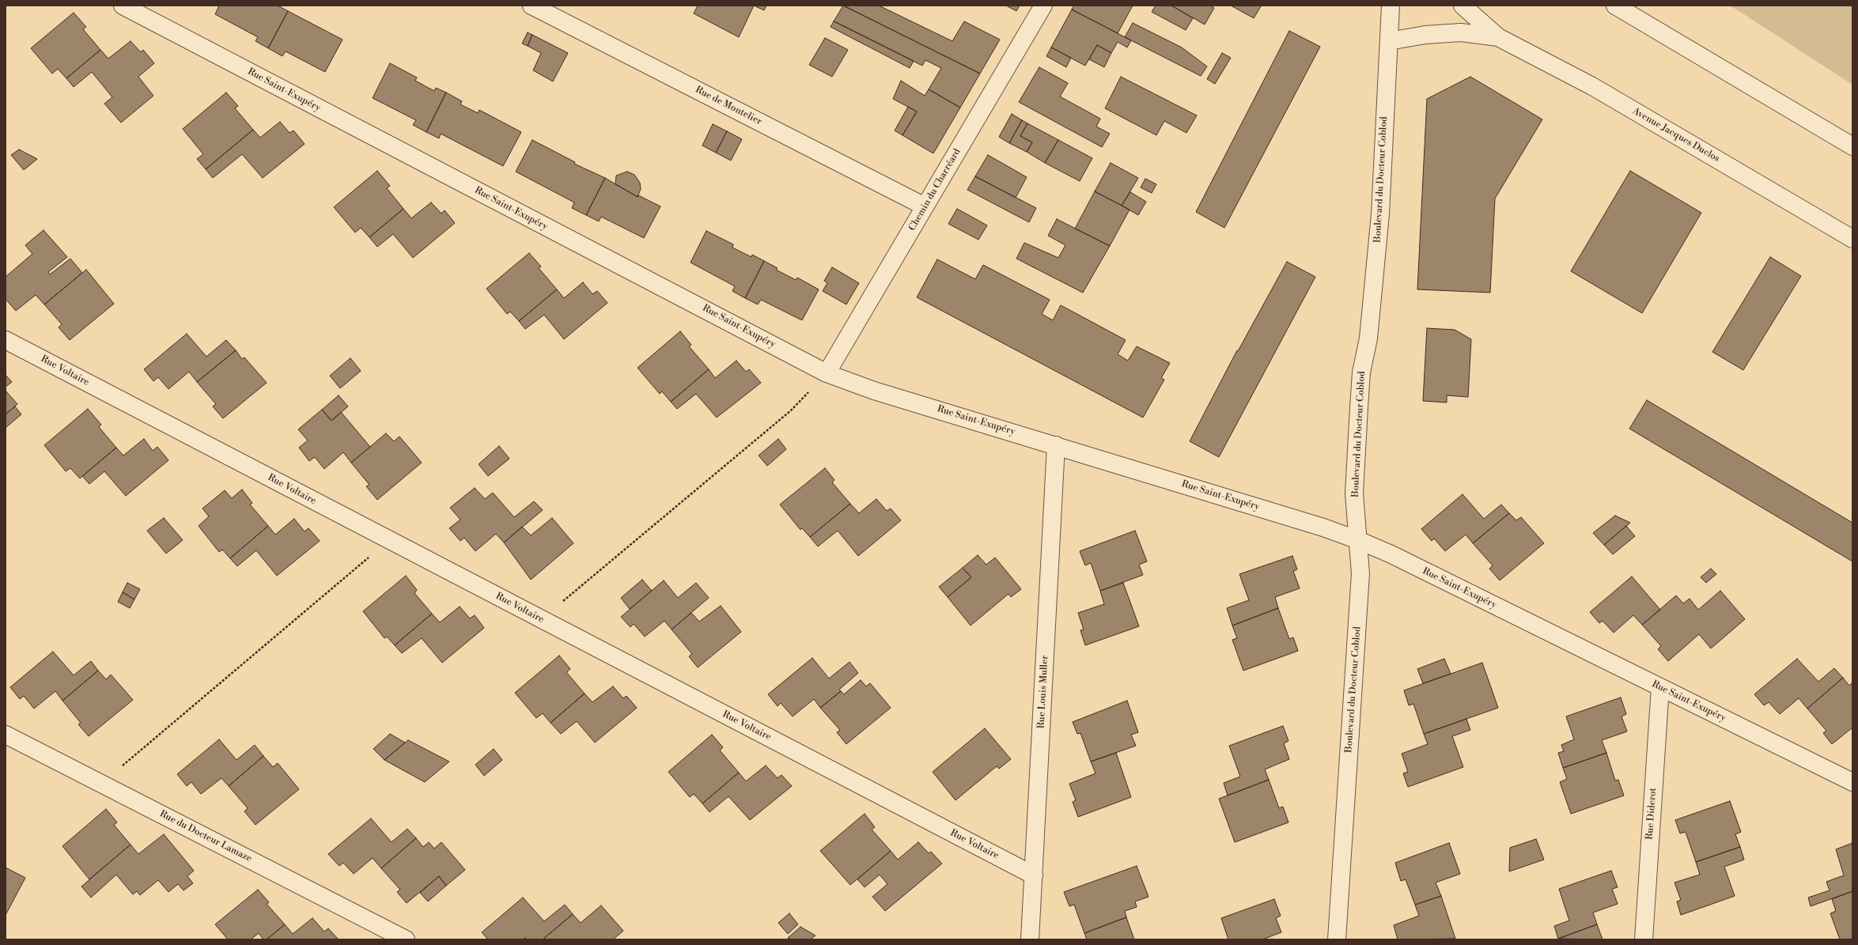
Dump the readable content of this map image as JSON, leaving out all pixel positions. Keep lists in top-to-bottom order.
{
  "streets": {
    "street": [
      "Rue Saint-Exupéry",
      "Rue de Montelier",
      "Avenue Jacques Duclos",
      "Boulevard du Docteur Coblod",
      "Chemin du Charréard",
      "Rue Voltaire",
      "Rue Louis Muller",
      "Rue Diderot",
      "Rue du Docteur Lamaze"
    ]
  },
  "crossings": [
    ["Rue Saint-Exupéry", "Boulevard du Docteur Coblod"],
    ["Rue Saint-Exupéry", "Chemin du Charréard"],
    ["Rue Saint-Exupéry", "Rue Louis Muller"],
    ["Rue Saint-Exupéry", "Rue Diderot"],
    ["Rue de Montelier", "Chemin du Charréard"],
    ["Avenue Jacques Duclos", "Boulevard du Docteur Coblod"],
    ["Rue Voltaire", "Rue Louis Muller"]
  ]
}
